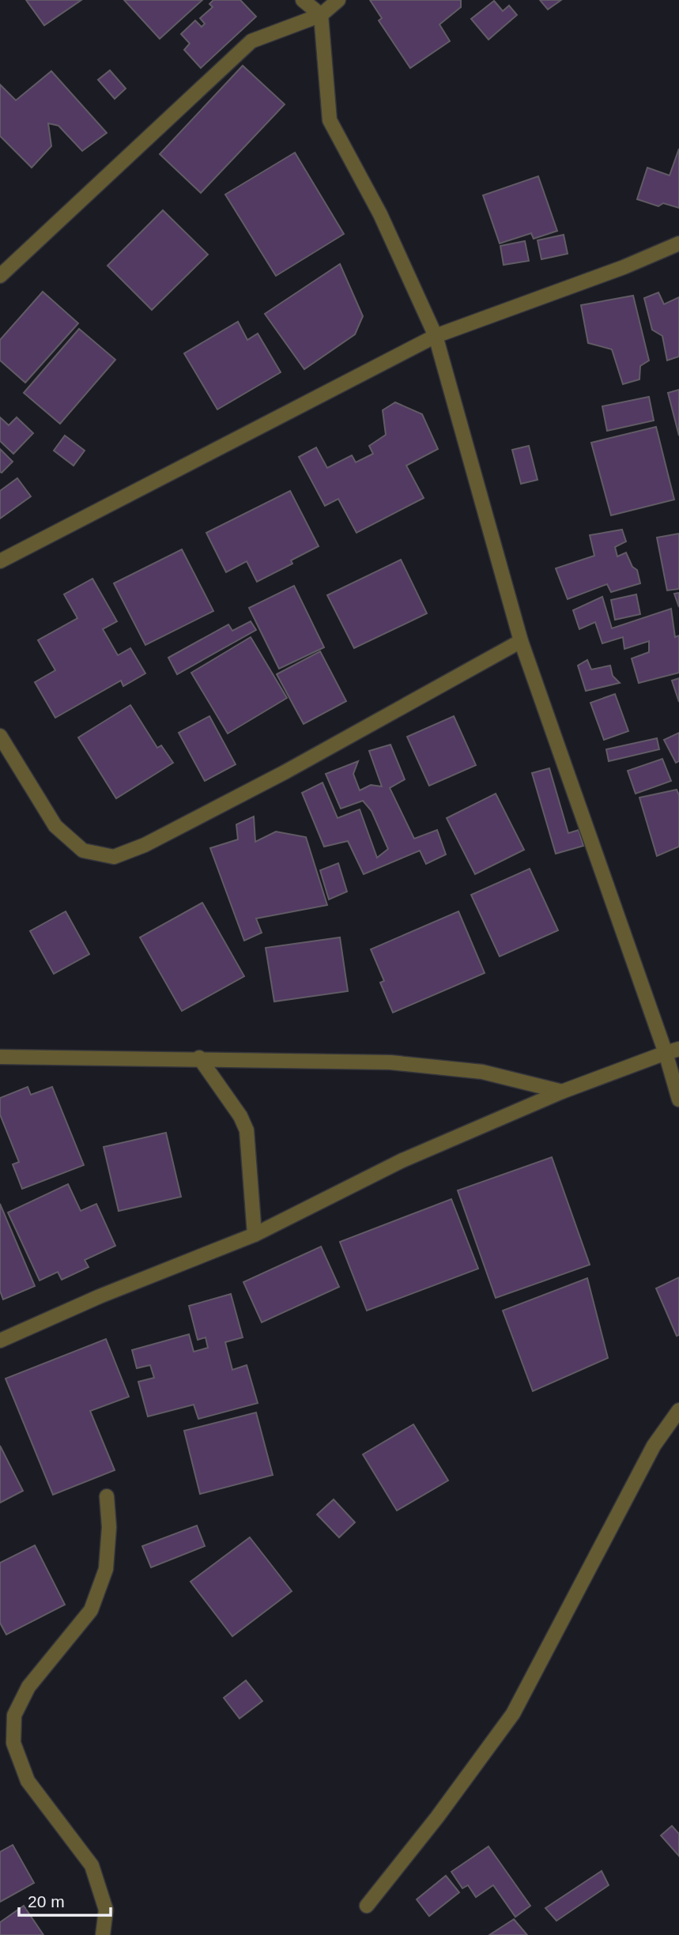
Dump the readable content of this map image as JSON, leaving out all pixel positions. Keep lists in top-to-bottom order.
{
  "scale_bar": "20 m"
}
